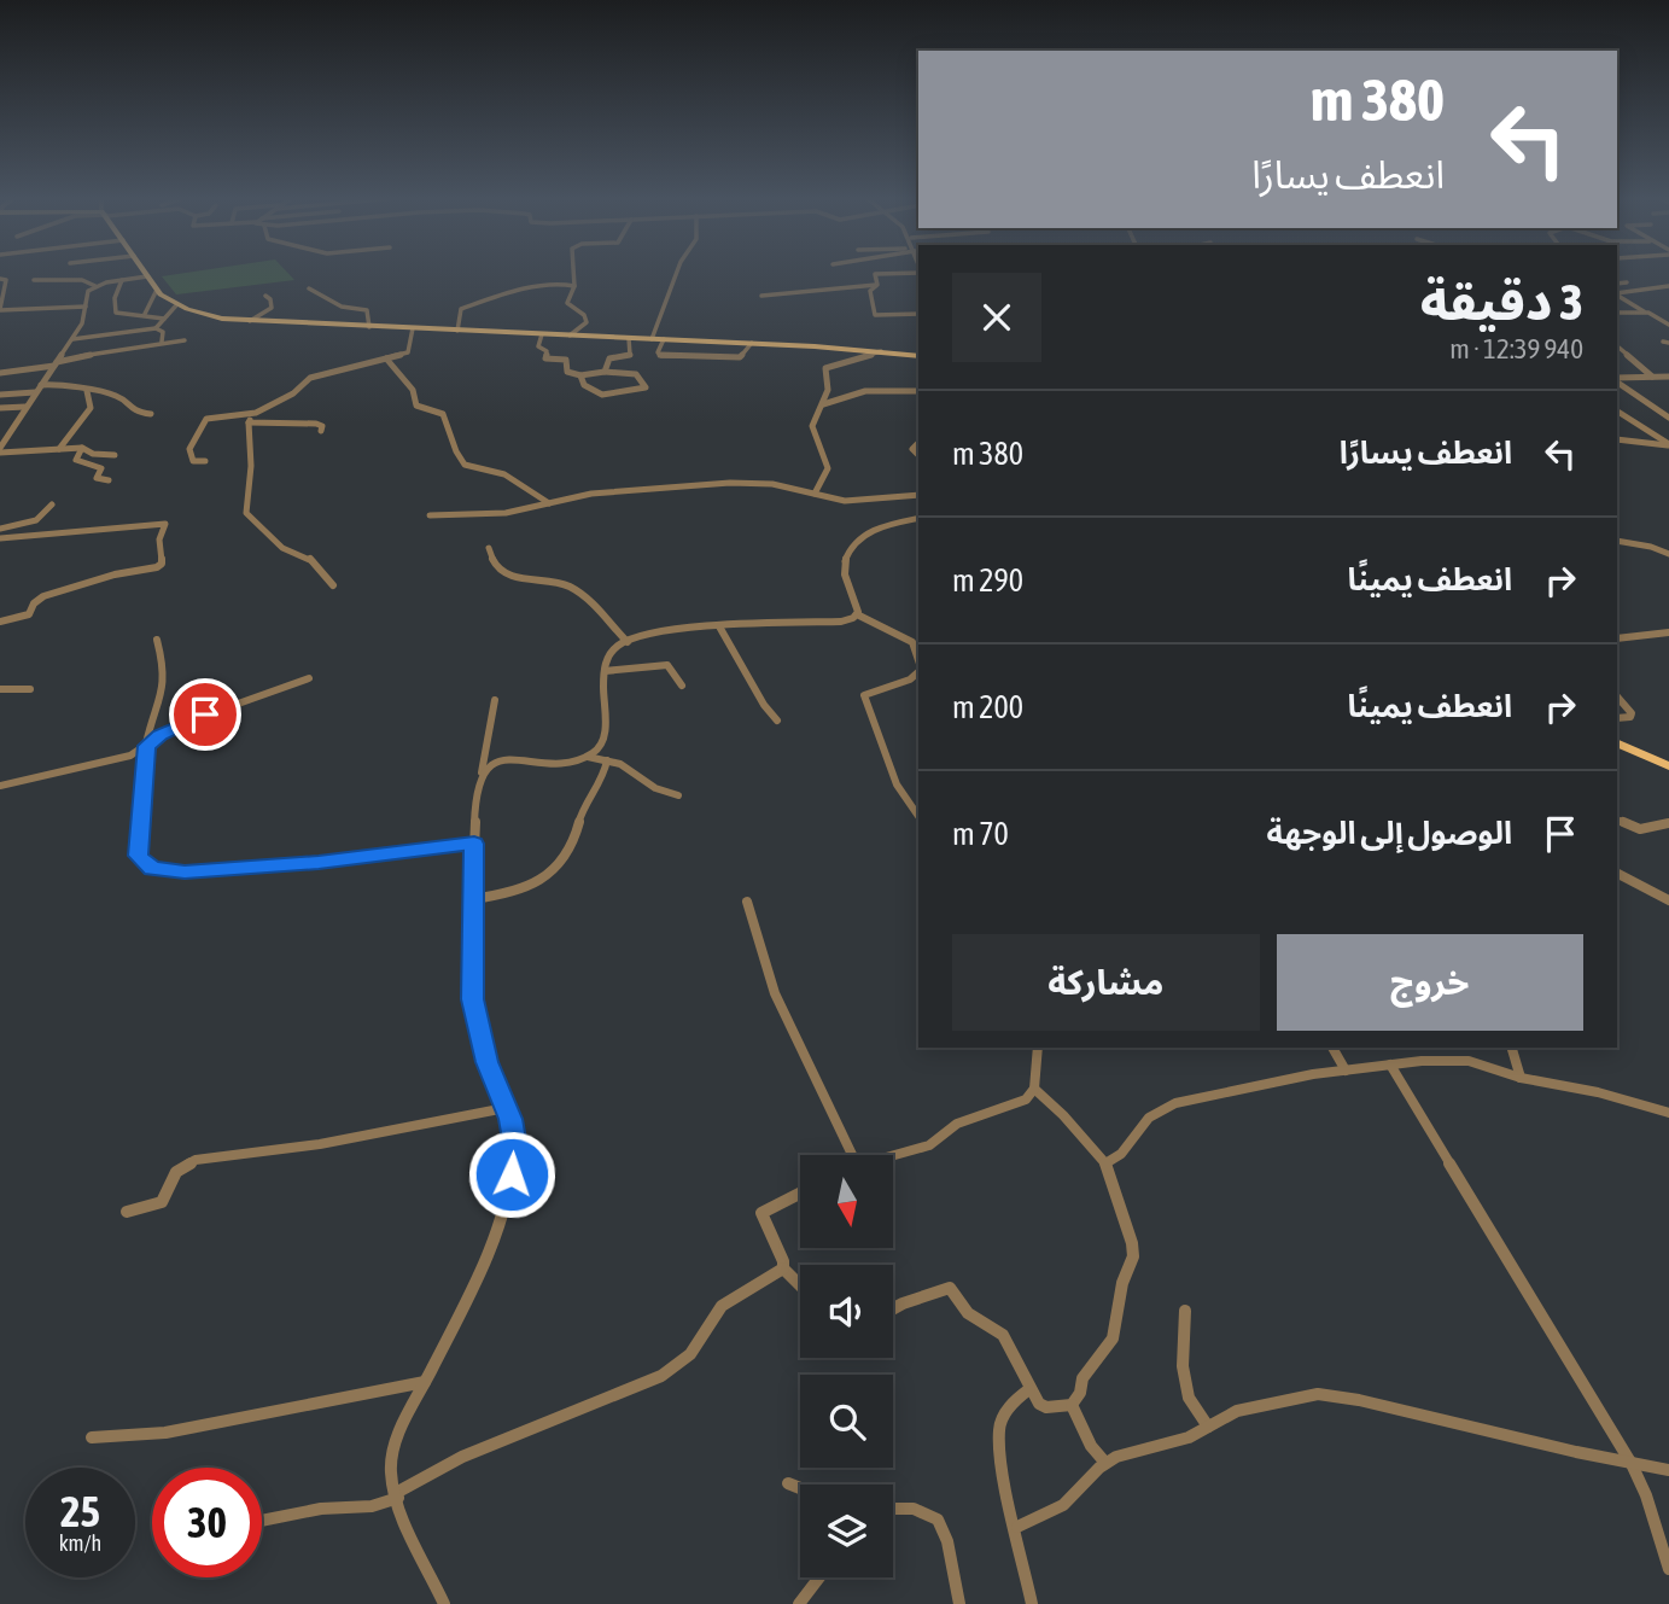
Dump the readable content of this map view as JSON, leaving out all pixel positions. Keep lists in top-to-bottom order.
{
  "north": "bottom",
  "page": {
    "turn": ["380 m", "انعطف يسارًا"],
    "heading": ["3 دقيقة", "940 m · 12:39"],
    "list": [
      {
        "name": "انعطف يسارًا",
        "value": "380 m"
      },
      {
        "name": "انعطف يمينًا",
        "value": "290 m"
      },
      {
        "name": "انعطف يمينًا",
        "value": "200 m"
      },
      {
        "name": "الوصول إلى الوجهة",
        "value": "70 m"
      }
    ],
    "buttons": ["خروج", "مشاركة"],
    "speed": "25 km/h",
    "limit": "30"
  }
}
